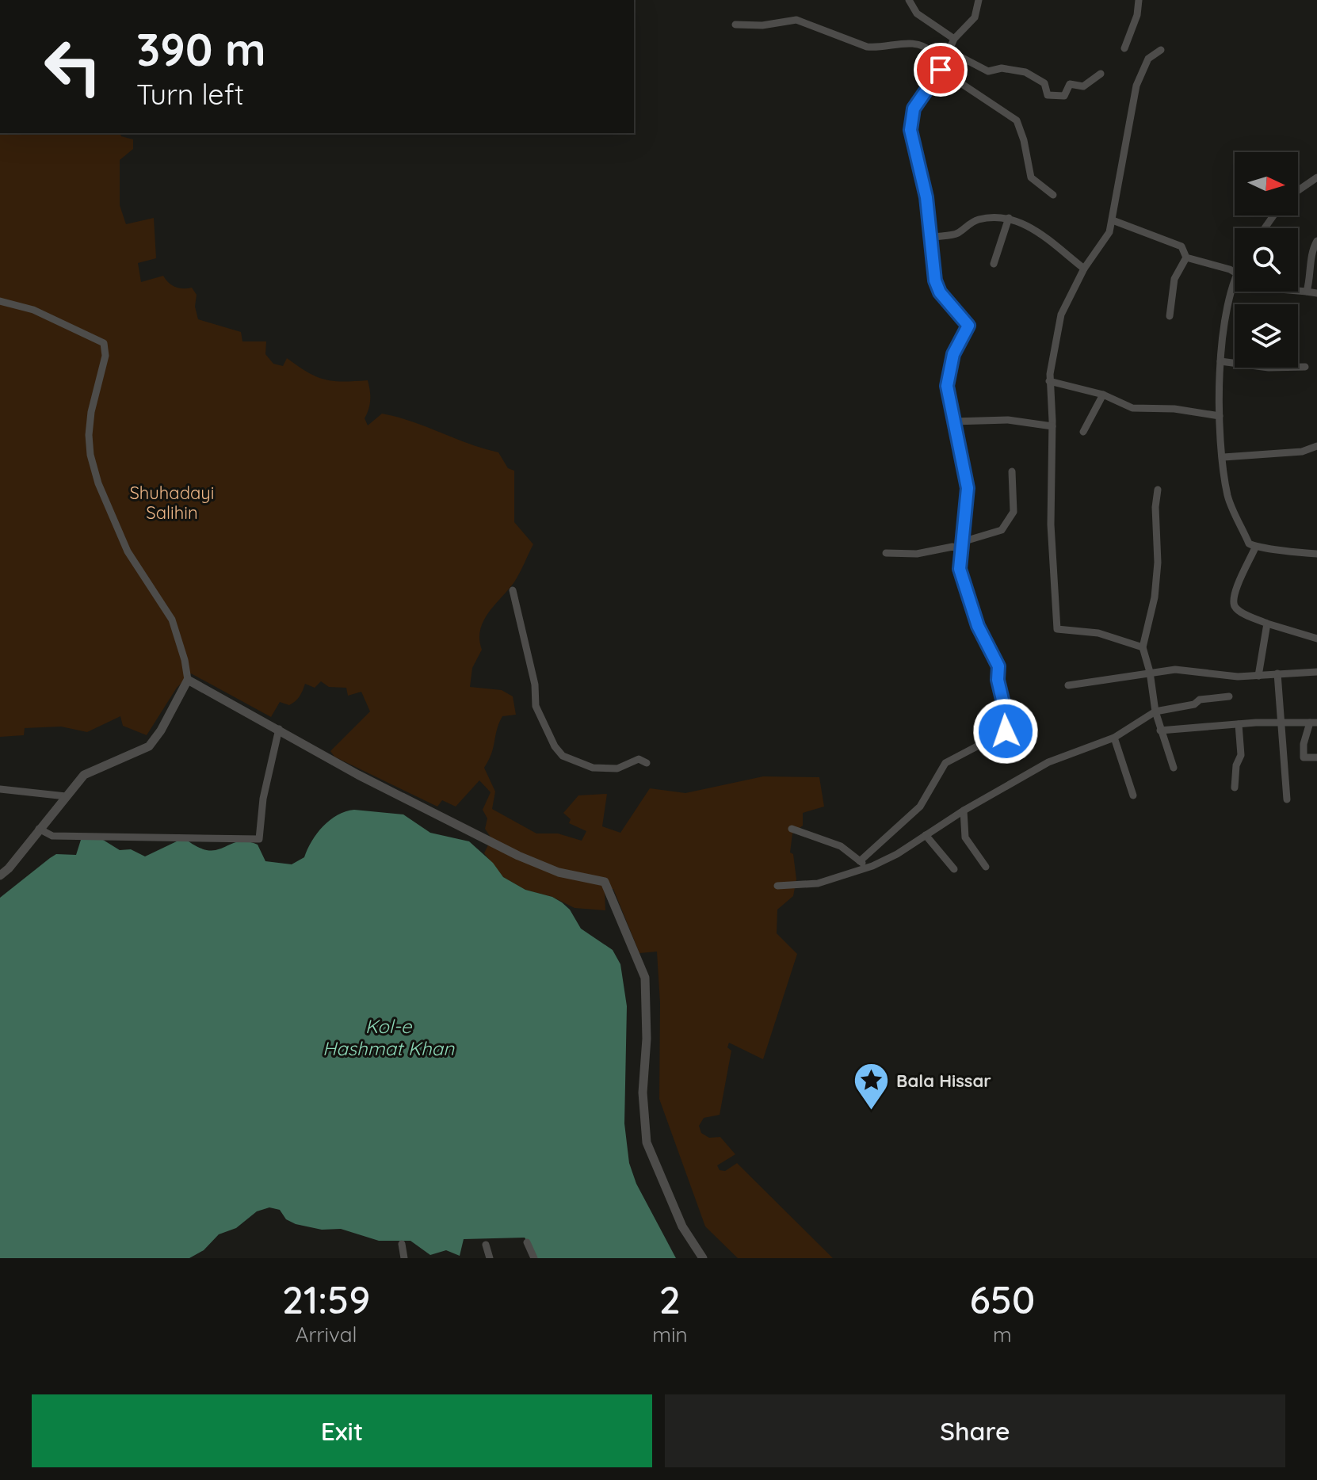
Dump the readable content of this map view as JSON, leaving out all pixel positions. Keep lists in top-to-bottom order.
{
  "water": ["Kol-e Hashmat Khan"],
  "parks": ["Shuhadayi Salihin"],
  "places": {
    "place": ["Bala Hissar"]
  },
  "north": "right",
  "page": {
    "turn": ["390 m", "Turn left"],
    "eta": [
      "21:59",
      "Arrival",
      "2",
      "min",
      "650",
      "m"
    ],
    "buttons": ["Exit", "Share"]
  }
}
